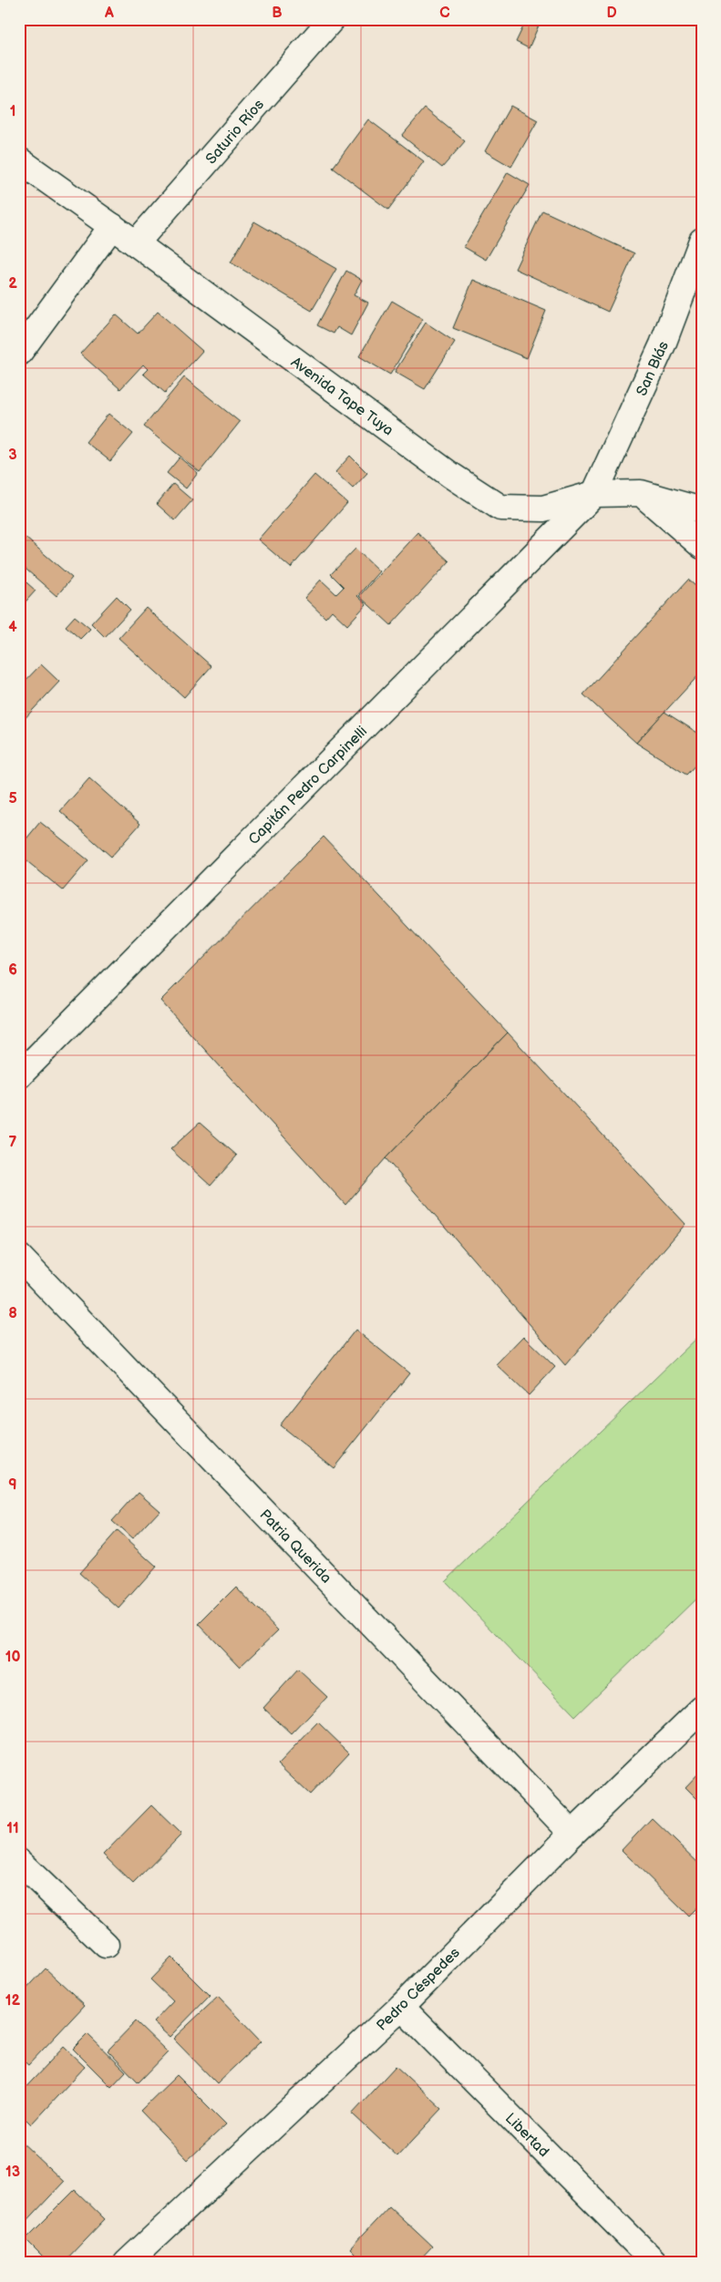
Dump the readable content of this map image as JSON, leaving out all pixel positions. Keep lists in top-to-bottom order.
{
  "streets": {
    "street": [
      "Saturio Ríos",
      "San Blás",
      "Avenida Tape Tuya",
      "Capitán Pedro Carpinelli",
      "Patria Querida",
      "Pedro Céspedes",
      "Libertad"
    ]
  },
  "crossings": [
    ["Saturio Ríos", "Avenida Tape Tuya"],
    ["San Blás", "Avenida Tape Tuya"],
    ["San Blás", "Capitán Pedro Carpinelli"],
    ["Avenida Tape Tuya", "Capitán Pedro Carpinelli"],
    ["Patria Querida", "Pedro Céspedes"],
    ["Pedro Céspedes", "Libertad"]
  ],
  "grid": {
    "columns": [
      "A",
      "B",
      "C",
      "D"
    ],
    "rows": [
      "1",
      "2",
      "3",
      "4",
      "5",
      "6",
      "7",
      "8",
      "9",
      "10",
      "11",
      "12",
      "13"
    ]
  }
}
